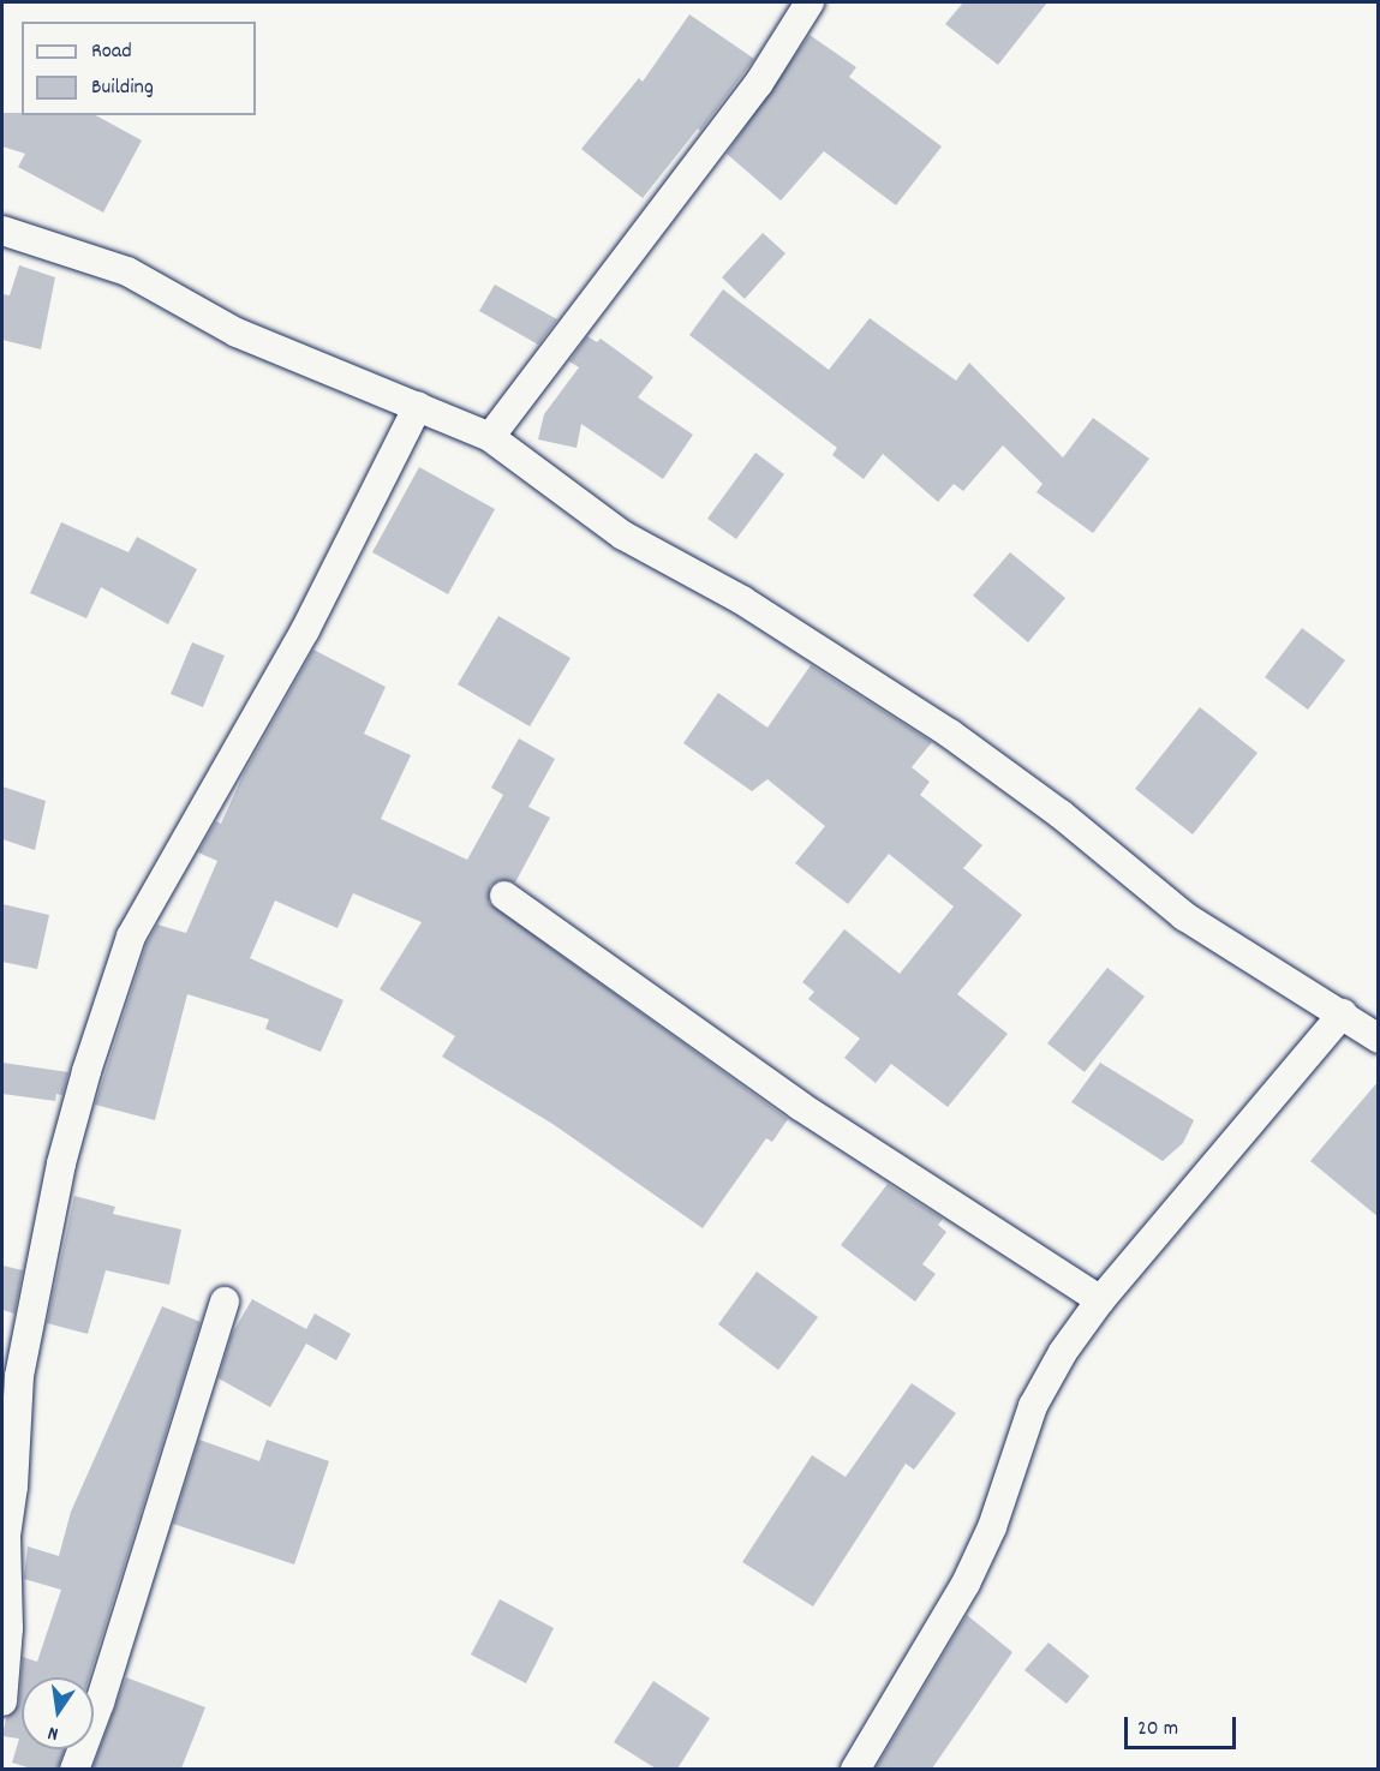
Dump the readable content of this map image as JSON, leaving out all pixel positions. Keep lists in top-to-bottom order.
{
  "legend": ["Road", "Building"],
  "scale_bar": "20 m",
  "north": "bottom"
}
